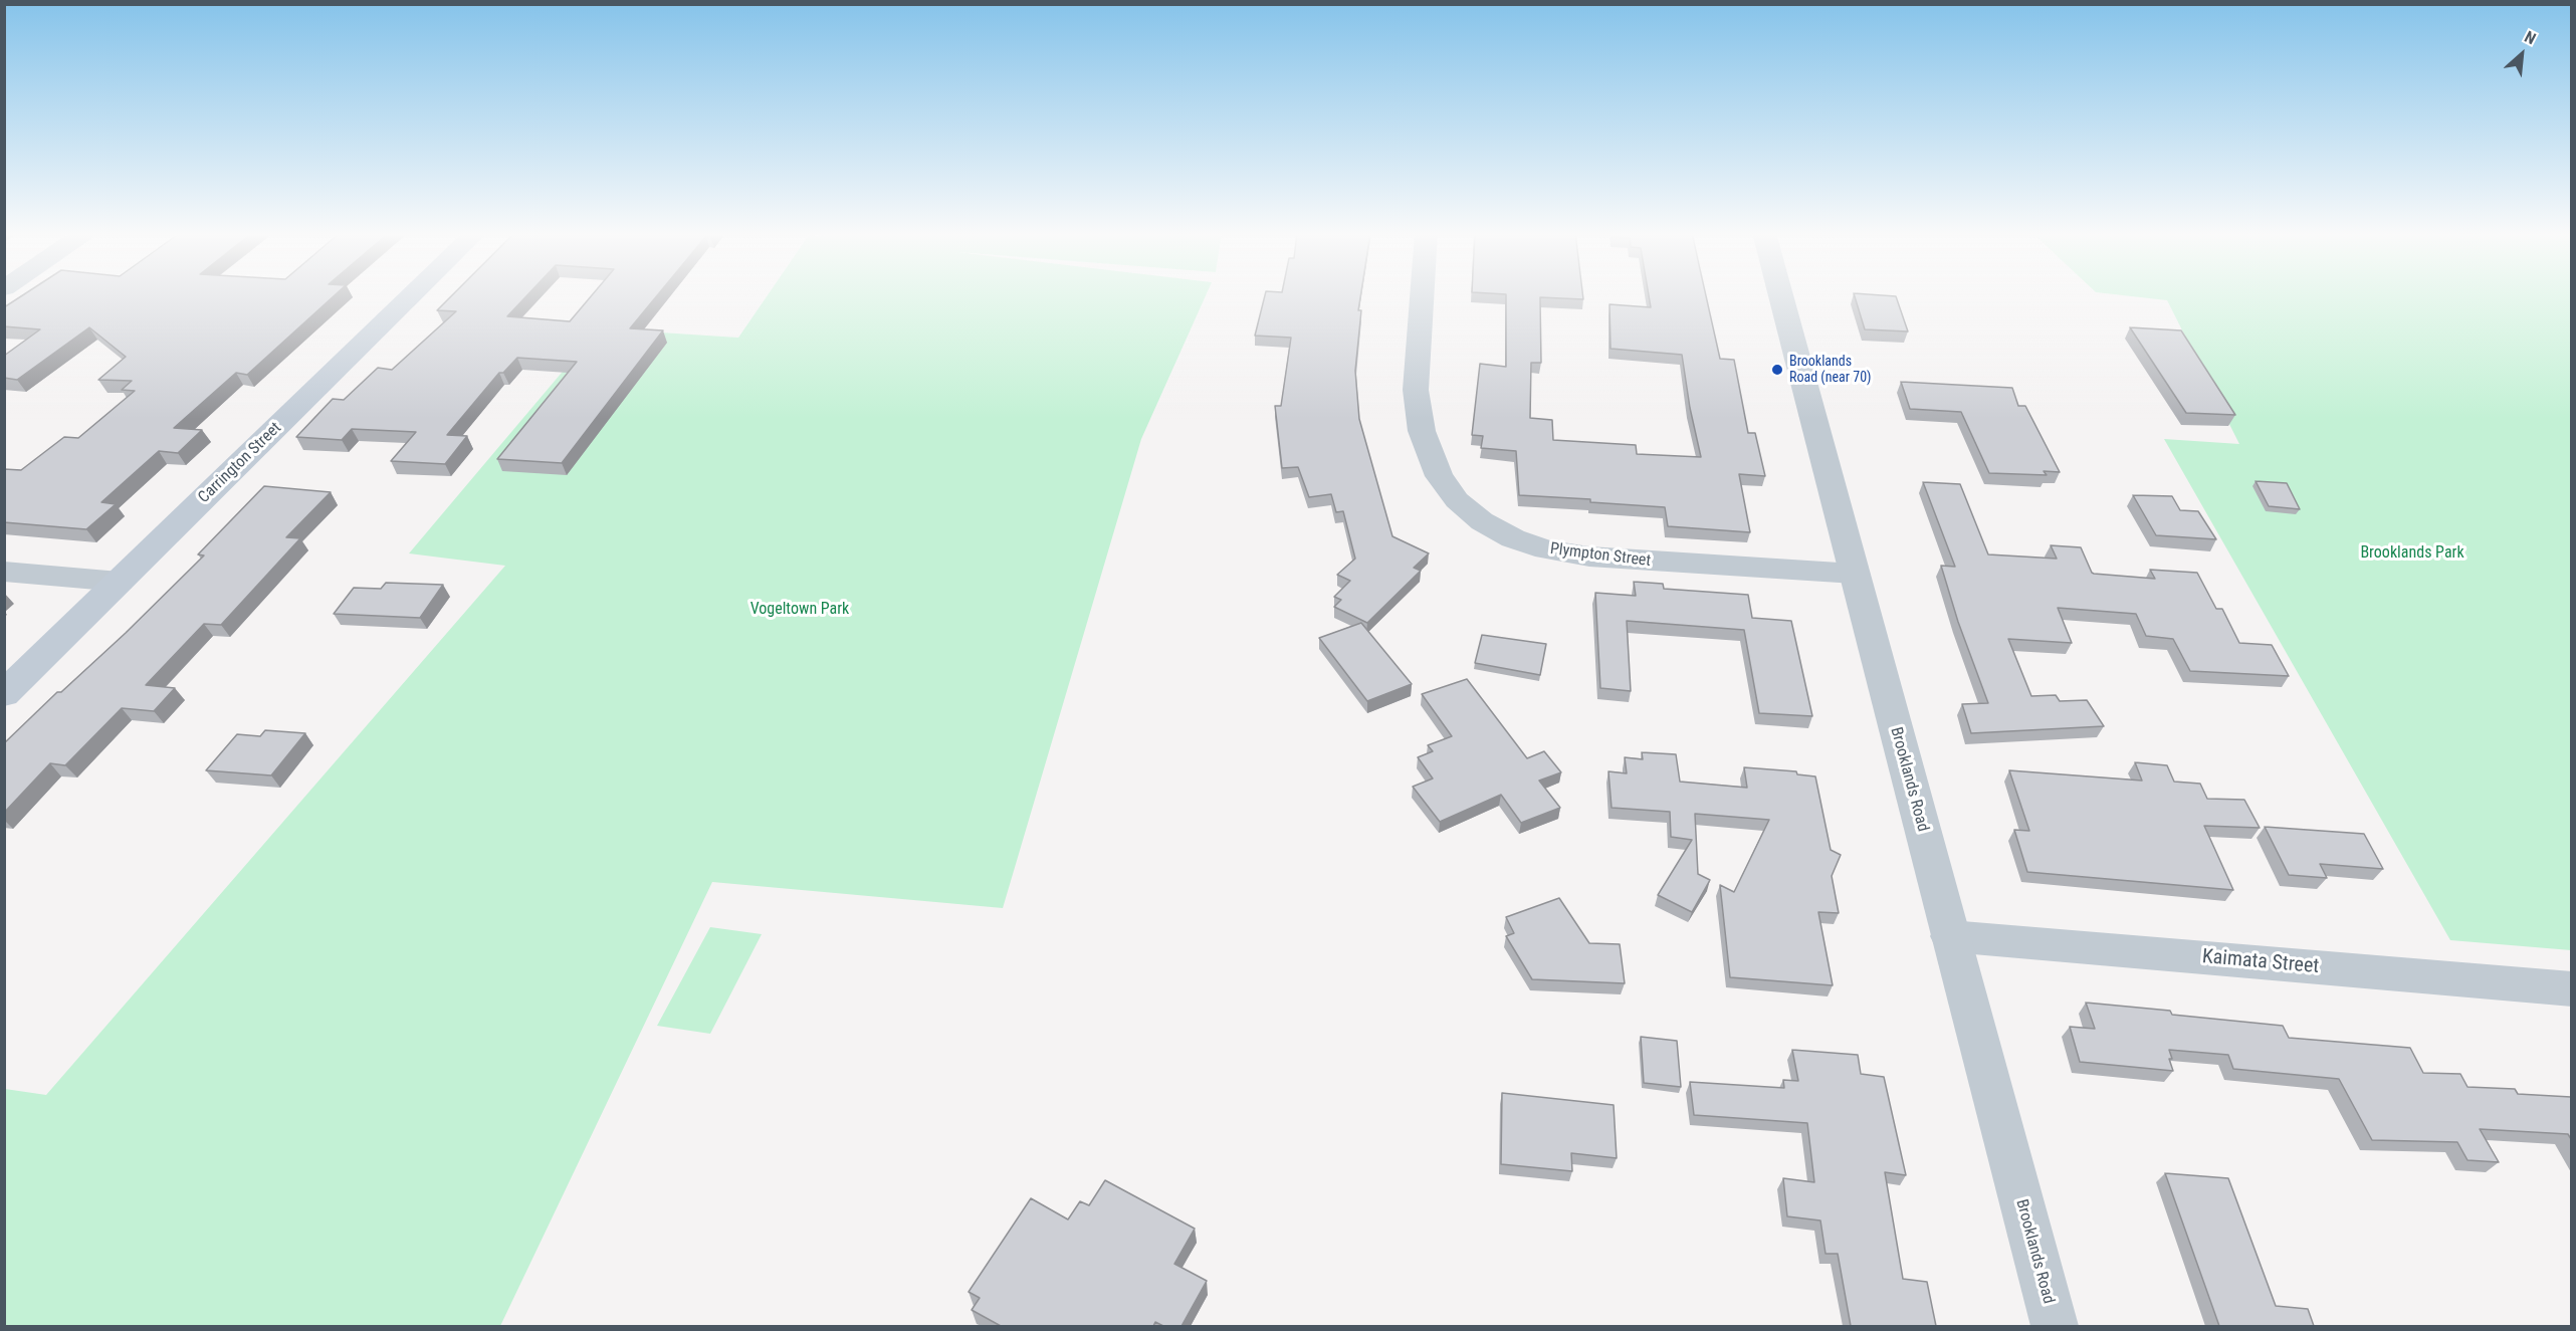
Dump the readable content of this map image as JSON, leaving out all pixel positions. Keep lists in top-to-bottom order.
{
  "streets": {
    "main road": ["Carrington Street"],
    "street": ["Plympton Street", "Brooklands Road", "Kaimata Street"]
  },
  "crossings": [
    ["Plympton Street", "Brooklands Road"],
    ["Brooklands Road", "Kaimata Street"]
  ],
  "parks": ["Brooklands Park", "Vogeltown Park"],
  "places": ["Brooklands Road (near 70)"],
  "north": "top right"
}
